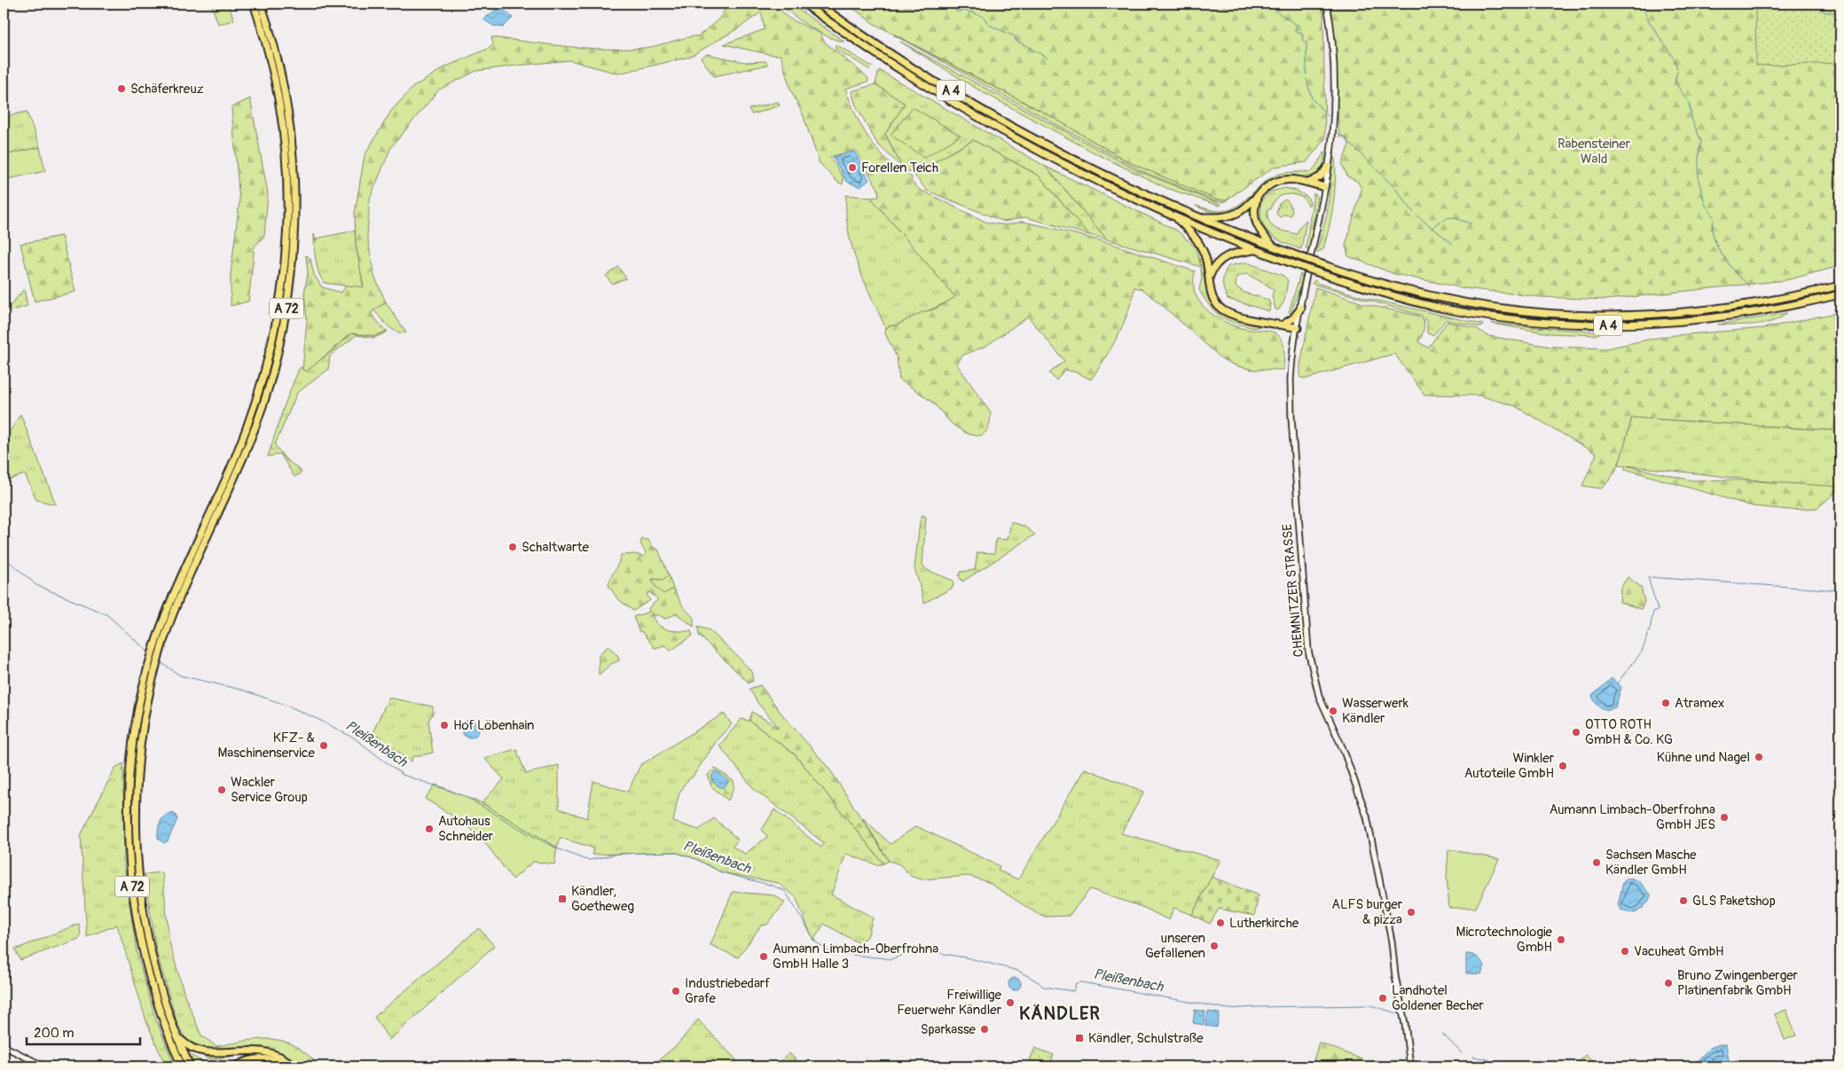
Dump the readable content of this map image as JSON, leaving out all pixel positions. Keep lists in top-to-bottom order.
{
  "streets": {
    "highway": ["A 4", "A 72"],
    "main road": ["CHEMNITZER STRASSE"]
  },
  "districts": ["KÄNDLER"],
  "water": ["Pleißenbach"],
  "parks": ["Rabensteiner Wald"],
  "places": {
    "other": [
      "Schäferkreuz",
      "Forellen Teich",
      "Schaltwarte",
      "Atramex",
      "Wasserwerk Kändler",
      "Hof Löbenhain",
      "OTTO ROTH GmbH & Co. KG",
      "KFZ- & Maschinenservice",
      "Kühne und Nagel",
      "Winkler Autoteile GmbH",
      "Wackler Service Group",
      "Aumann Limbach-Oberfrohna GmbH JES",
      "Autohaus Schneider",
      "Sachsen Masche Kändler GmbH",
      "GLS Paketshop",
      "ALFS burger & pizza",
      "Lutherkirche",
      "Microtechnologie GmbH",
      "unseren Gefallenen",
      "Vacuheat GmbH",
      "Aumann Limbach-Oberfrohna GmbH Halle 3",
      "Bruno Zwingenberger Platinenfabrik GmbH",
      "Industriebedarf Grafe",
      "Landhotel Goldener Becher",
      "Freiwillige Feuerwehr Kändler",
      "Sparkasse"
    ],
    "transit": ["Kändler, Goetheweg", "Kändler, Schulstraße"]
  },
  "scale_bar": "200 m"
}
